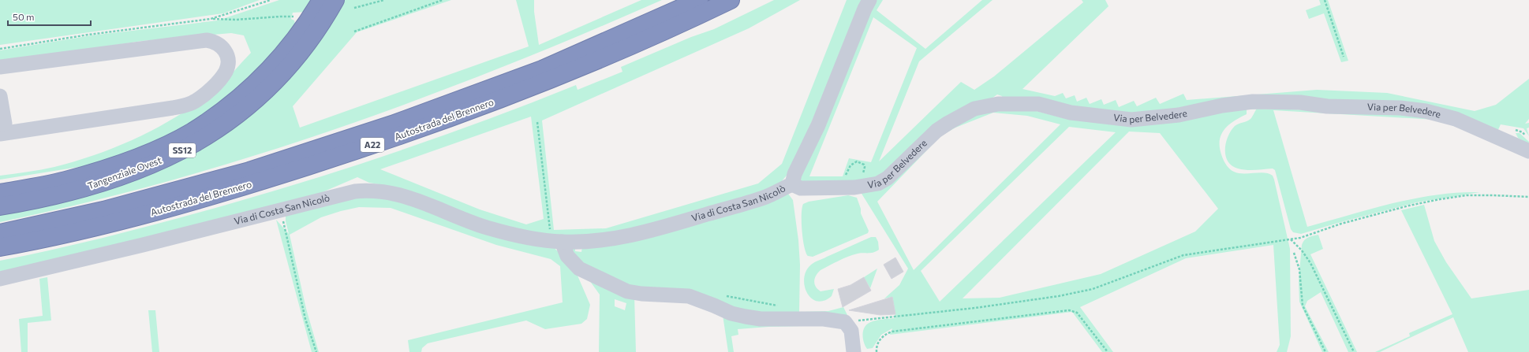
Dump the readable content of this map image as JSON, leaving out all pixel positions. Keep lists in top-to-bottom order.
{
  "streets": {
    "highway": [
      "Autostrada del Brennero",
      "A22",
      "SS12",
      "Tangenziale Ovest"
    ],
    "street": ["Via per Belvedere", "Via di Costa San Nicolò"]
  },
  "crossings": [
    ["Via per Belvedere", "Via di Costa San Nicolò"]
  ],
  "scale_bar": "50 m"
}
